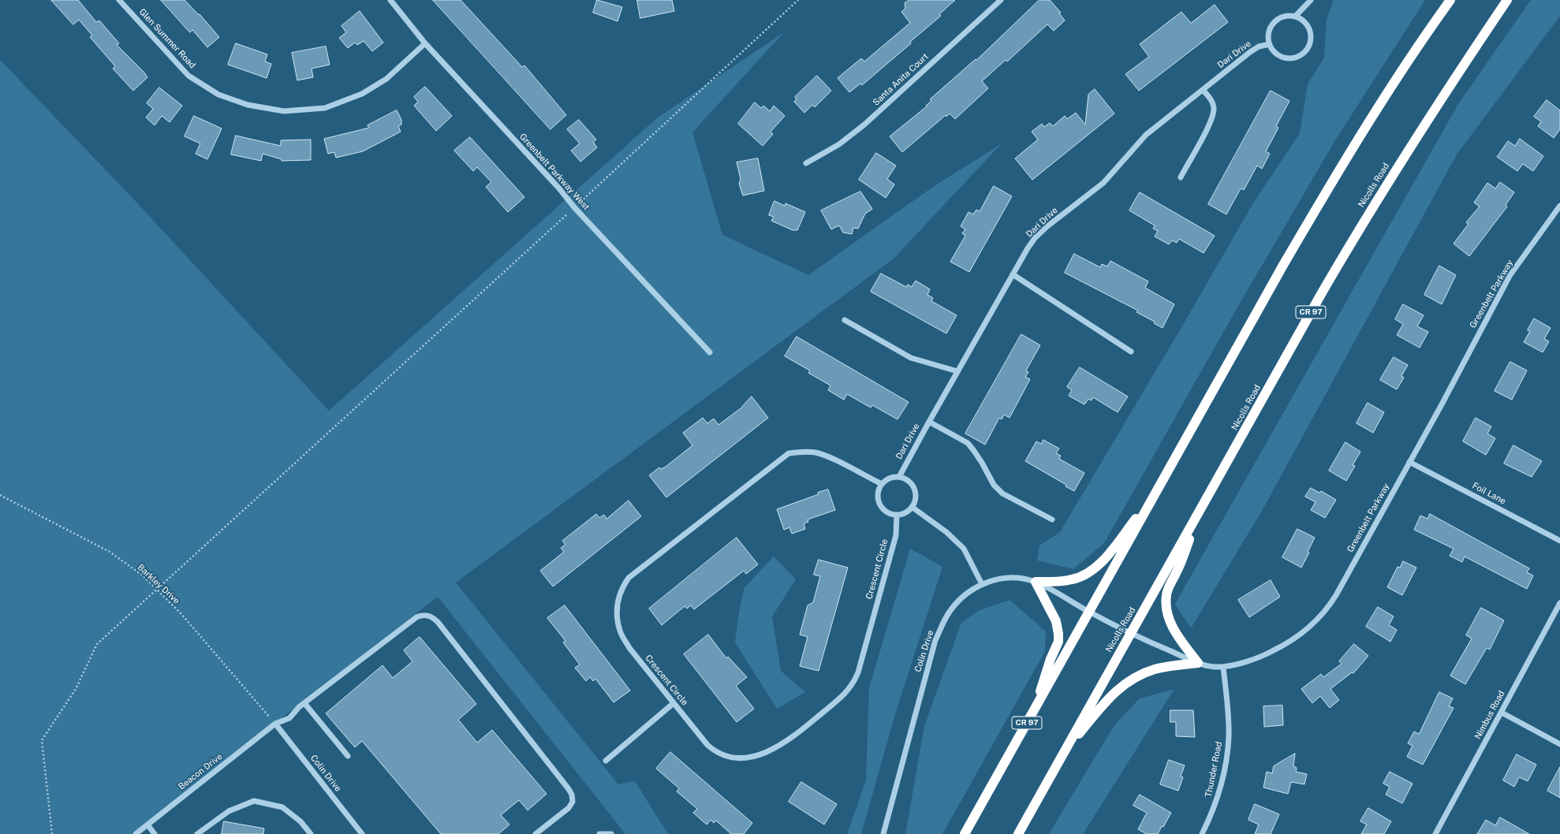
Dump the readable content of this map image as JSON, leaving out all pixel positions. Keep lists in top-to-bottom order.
{
  "streets": {
    "highway": ["Nicolls Road", "CR 97"],
    "street": [
      "Glen Summer Road",
      "Dari Drive",
      "Santa Anita Court",
      "Greenbelt Parkway West",
      "Greenbelt Parkway",
      "Foil Lane",
      "Crescent Circle",
      "Colin Drive",
      "Nimbus Road",
      "Thunder Road",
      "Beacon Drive"
    ],
    "path": ["Barkley Drive"]
  },
  "crossings": [
    ["Glen Summer Road", "Greenbelt Parkway West"],
    ["Dari Drive", "Crescent Circle"],
    ["Nicolls Road", "Greenbelt Parkway"],
    ["Greenbelt Parkway", "CR 97"],
    ["Greenbelt Parkway", "Foil Lane"],
    ["Greenbelt Parkway", "Colin Drive"],
    ["Greenbelt Parkway", "Thunder Road"],
    ["CR 97", "Colin Drive"],
    ["Barkley Drive", "Colin Drive"],
    ["Barkley Drive", "Beacon Drive"],
    ["Colin Drive", "Beacon Drive"]
  ]
}
